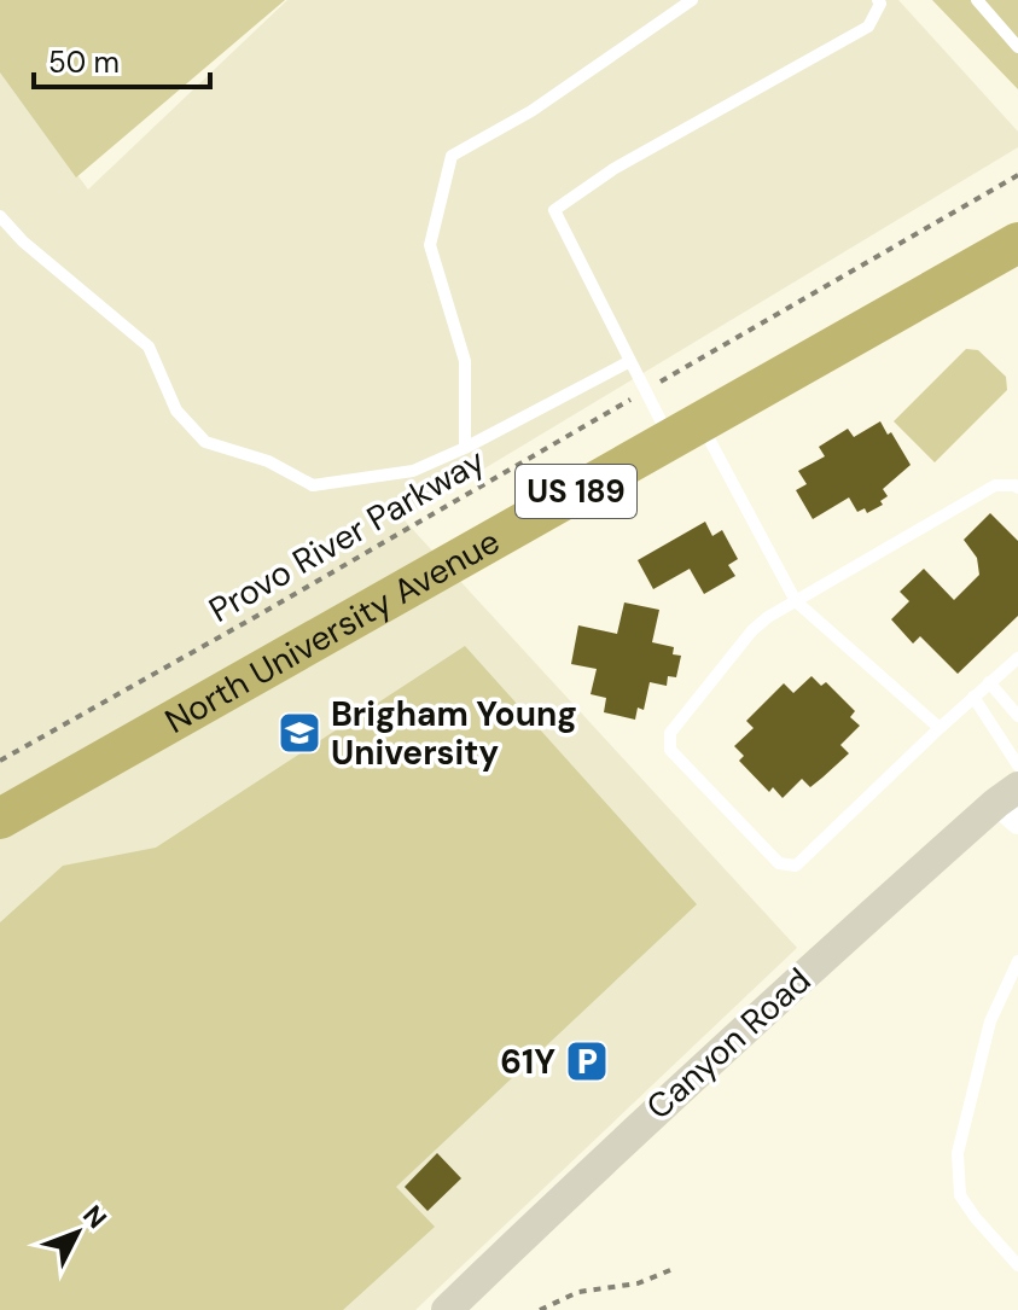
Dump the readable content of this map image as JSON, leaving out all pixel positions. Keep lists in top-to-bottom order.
{
  "streets": {
    "highway": ["US 189", "North University Avenue"],
    "main road": ["Canyon Road"],
    "path": ["Provo River Parkway"]
  },
  "places": {
    "school or university": ["Brigham Young University"],
    "parking": ["61Y"]
  },
  "scale_bar": "50 m",
  "north": "top right"
}
